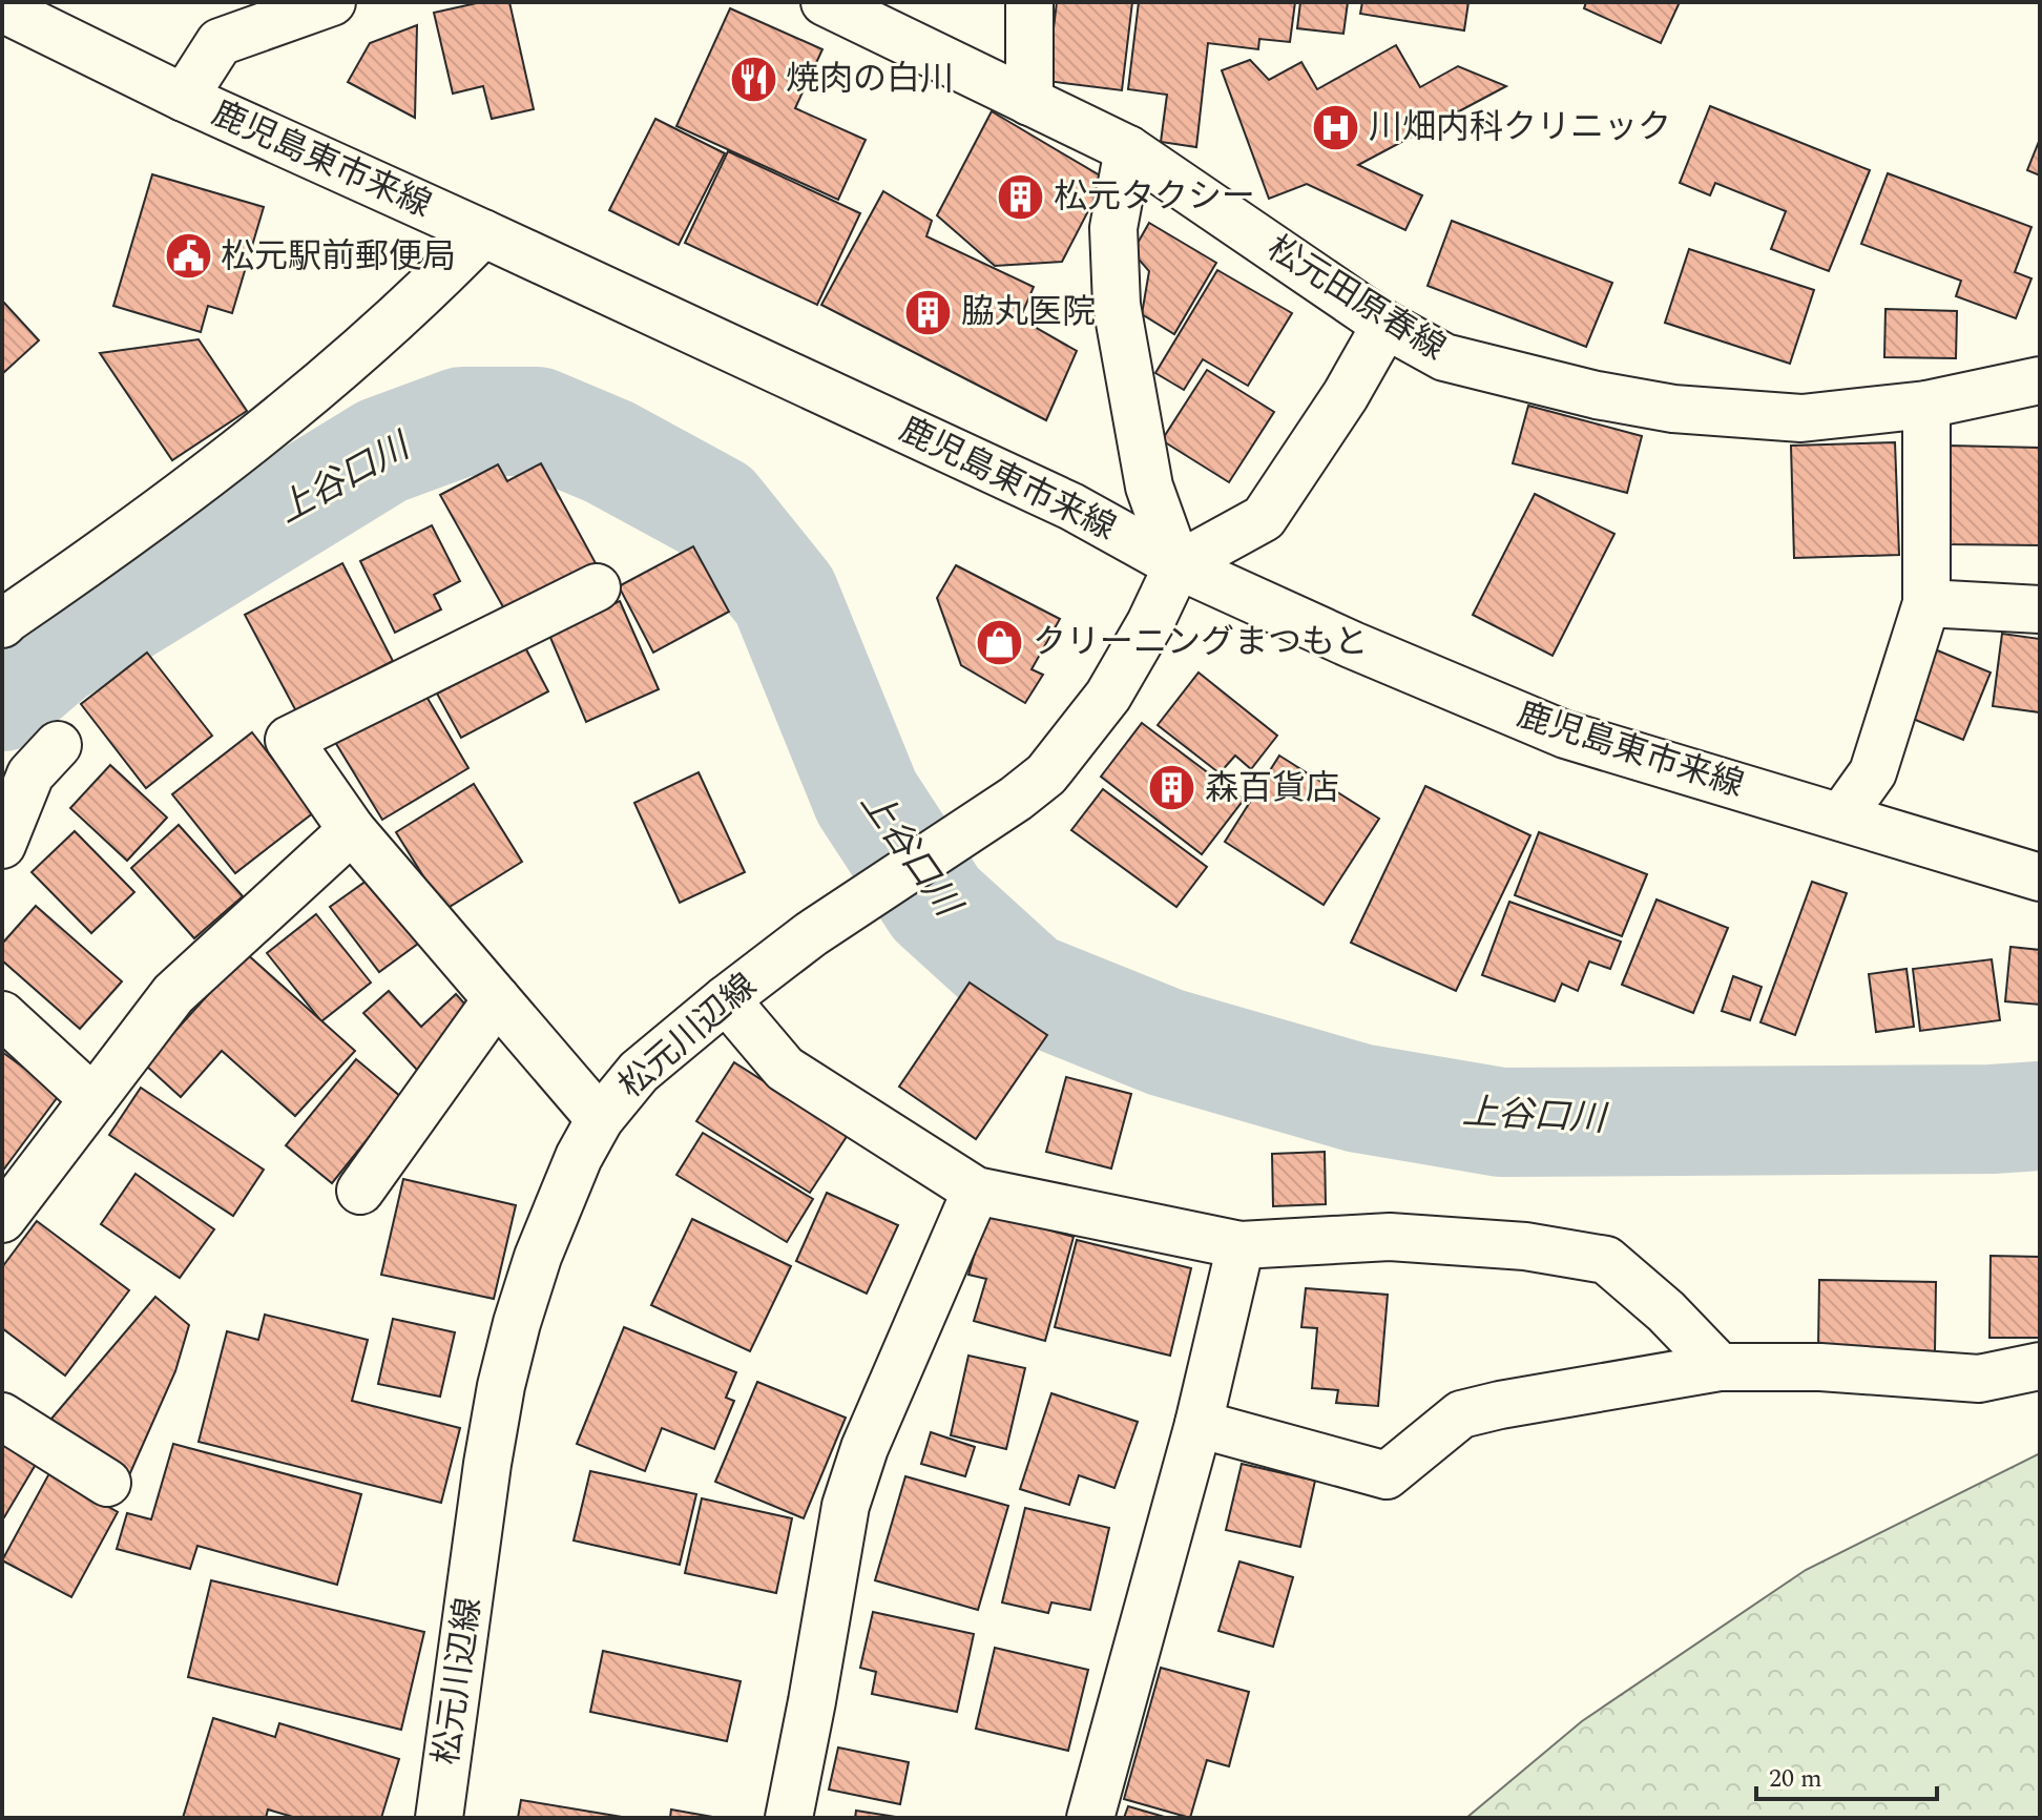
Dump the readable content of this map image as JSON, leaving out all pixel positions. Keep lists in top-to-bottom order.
{
  "streets": {
    "street": ["鹿児島東市来線", "松元田原春線", "松元川辺線"]
  },
  "crossings": [
    ["鹿児島東市来線", "松元川辺線"]
  ],
  "water": ["上谷口川"],
  "places": {
    "restaurant": ["焼肉の白川"],
    "hospital": ["川畑内科クリニック"],
    "building": ["松元タクシー", "脇丸医院", "森百貨店"],
    "public building": ["松元駅前郵便局"],
    "shop": ["クリーニングまつもと"]
  },
  "scale_bar": "20 m"
}
